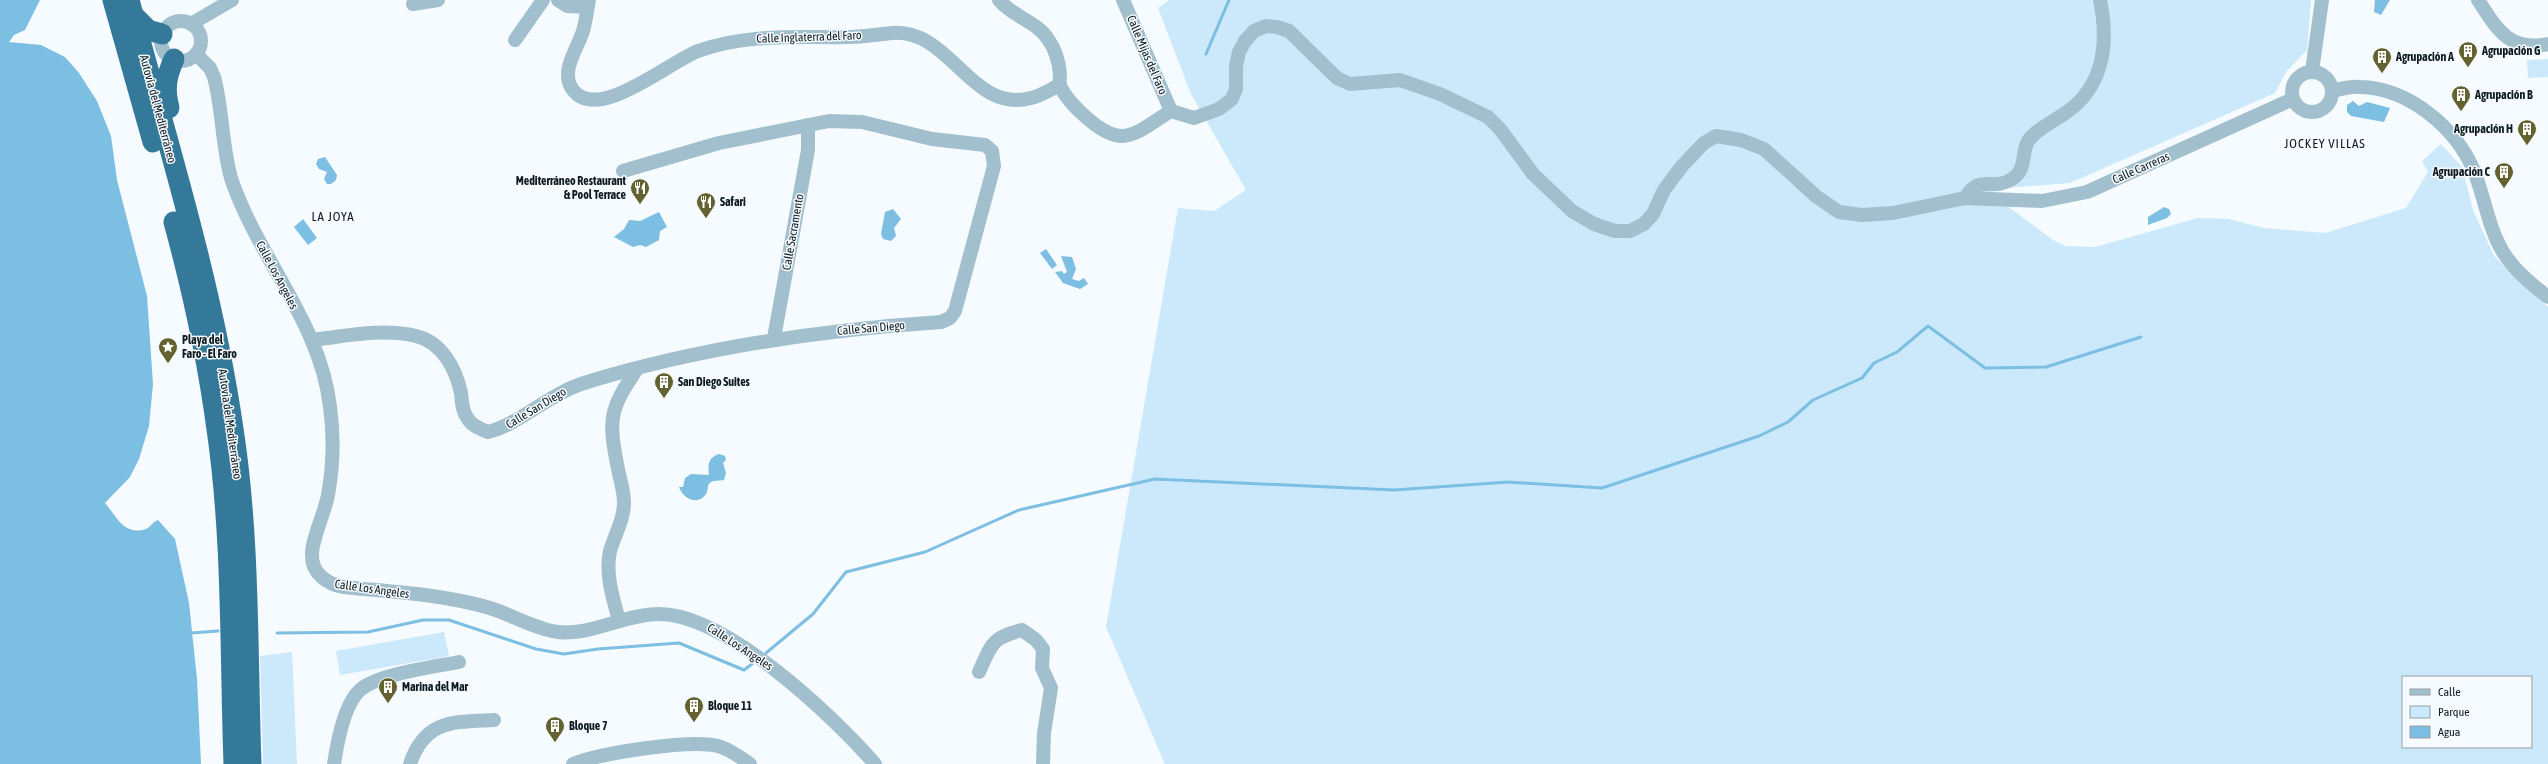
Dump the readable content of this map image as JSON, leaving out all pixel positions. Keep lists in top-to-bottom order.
{
  "streets": {
    "highway": ["Autovía del Mediterráneo"],
    "street": [
      "Calle Inglaterra del Faro",
      "Calle Mijas del Faro",
      "Calle Carreras",
      "Calle Sacramento",
      "Calle Los Angeles",
      "Calle San Diego"
    ]
  },
  "crossings": [
    ["Calle Mijas del Faro", "Calle Carreras"],
    ["Calle Sacramento", "Calle San Diego"],
    ["Calle Los Angeles", "Calle San Diego"]
  ],
  "districts": ["JOCKEY VILLAS", "LA JOYA"],
  "places": {
    "building": [
      "Agrupación G",
      "Agrupación A",
      "Agrupación B",
      "Agrupación H",
      "Agrupación C",
      "San Diego Suites",
      "Marina del Mar",
      "Bloque 11",
      "Bloque 7"
    ],
    "restaurant": ["Mediterráneo Restaurant & Pool Terrace", "Safari"],
    "place": ["Playa del Faro - El Faro"]
  },
  "legend": ["Calle", "Parque", "Agua"]
}
